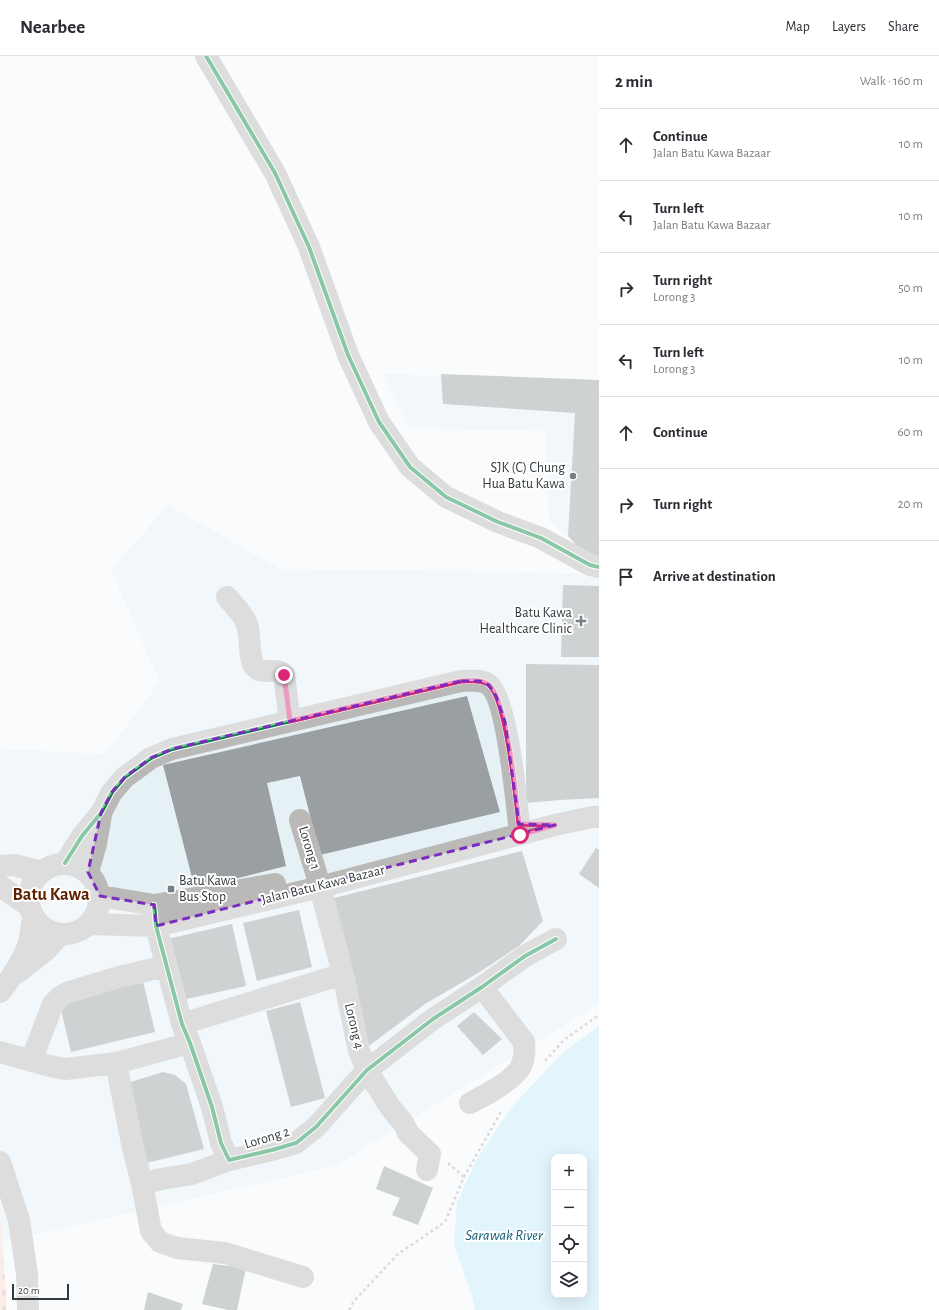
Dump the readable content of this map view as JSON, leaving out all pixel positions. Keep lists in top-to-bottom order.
{
  "streets": {
    "street": [
      "Lorong 1",
      "Jalan Batu Kawa Bazaar",
      "Lorong 4",
      "Lorong 2"
    ]
  },
  "crossings": [
    ["Lorong 1", "Jalan Batu Kawa Bazaar"],
    ["Lorong 1", "Lorong 4"],
    ["Jalan Batu Kawa Bazaar", "Lorong 4"],
    ["Jalan Batu Kawa Bazaar", "Lorong 2"],
    ["Lorong 4", "Lorong 2"]
  ],
  "districts": ["Batu Kawa"],
  "water": ["Sarawak River"],
  "places": {
    "other": ["SJK (C) Chung Hua Batu Kawa"],
    "health": ["Batu Kawa Healthcare Clinic"],
    "transit": ["Batu Kawa Bus Stop"]
  },
  "scale_bar": "20 m",
  "page": {
    "header": "Nearbee",
    "nav": ["Map", "Layers", "Share"],
    "heading": ["2 min", "Walk · 160 m"],
    "list": [
      ["Continue", "Jalan Batu Kawa Bazaar", "10 m"],
      ["Turn left", "Jalan Batu Kawa Bazaar", "10 m"],
      ["Turn right", "Lorong 3", "50 m"],
      ["Turn left", "Lorong 3", "10 m"],
      ["Continue", "60 m"],
      ["Turn right", "20 m"],
      "Arrive at destination"
    ],
    "map_buttons": ["+", "−"],
    "scale": "20 m"
  }
}
